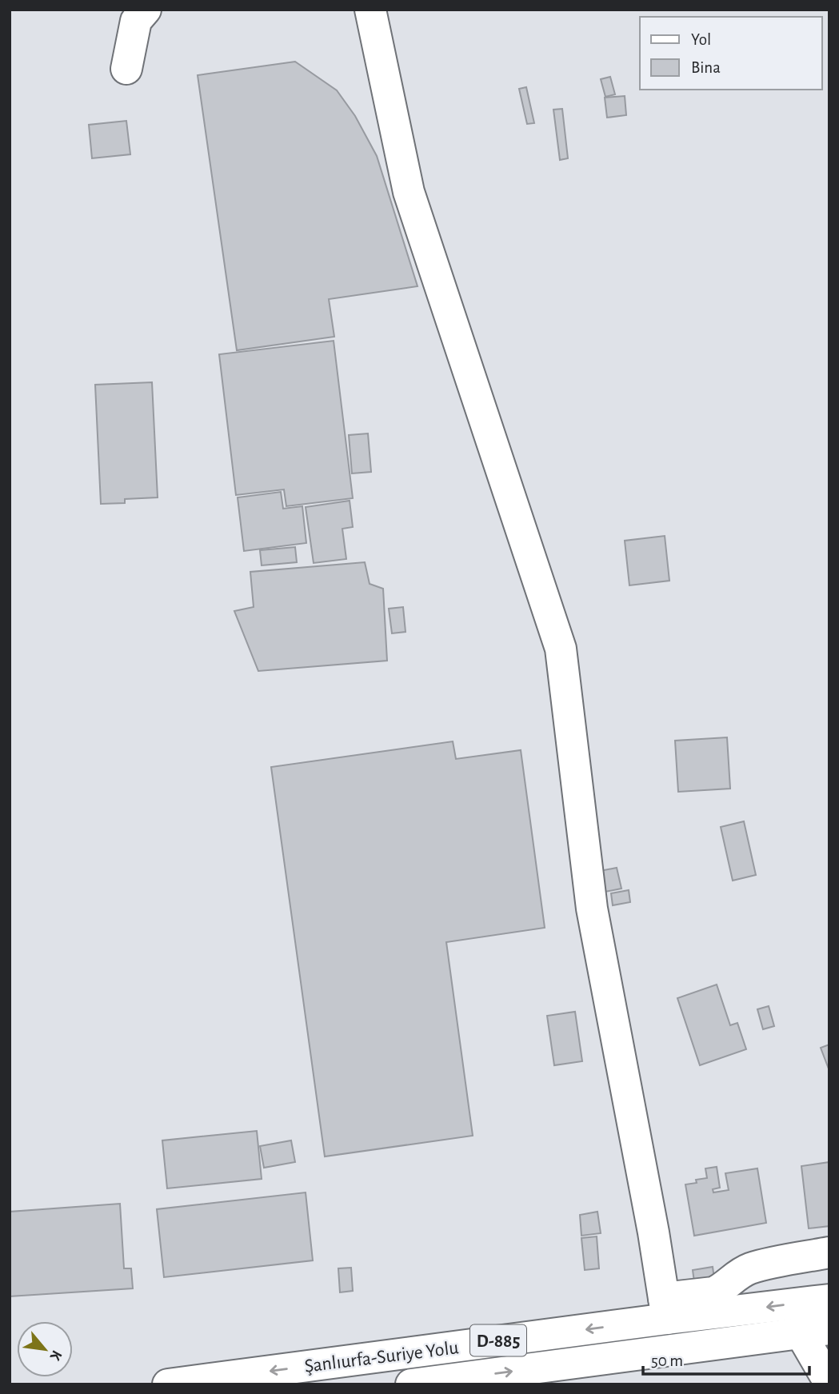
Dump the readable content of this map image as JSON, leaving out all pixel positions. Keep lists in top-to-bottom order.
{
  "streets": {
    "main road": ["D-885", "Şanlıurfa-Suriye Yolu"]
  },
  "legend": ["Yol", "Bina"],
  "scale_bar": "50 m",
  "north": "bottom right"
}
